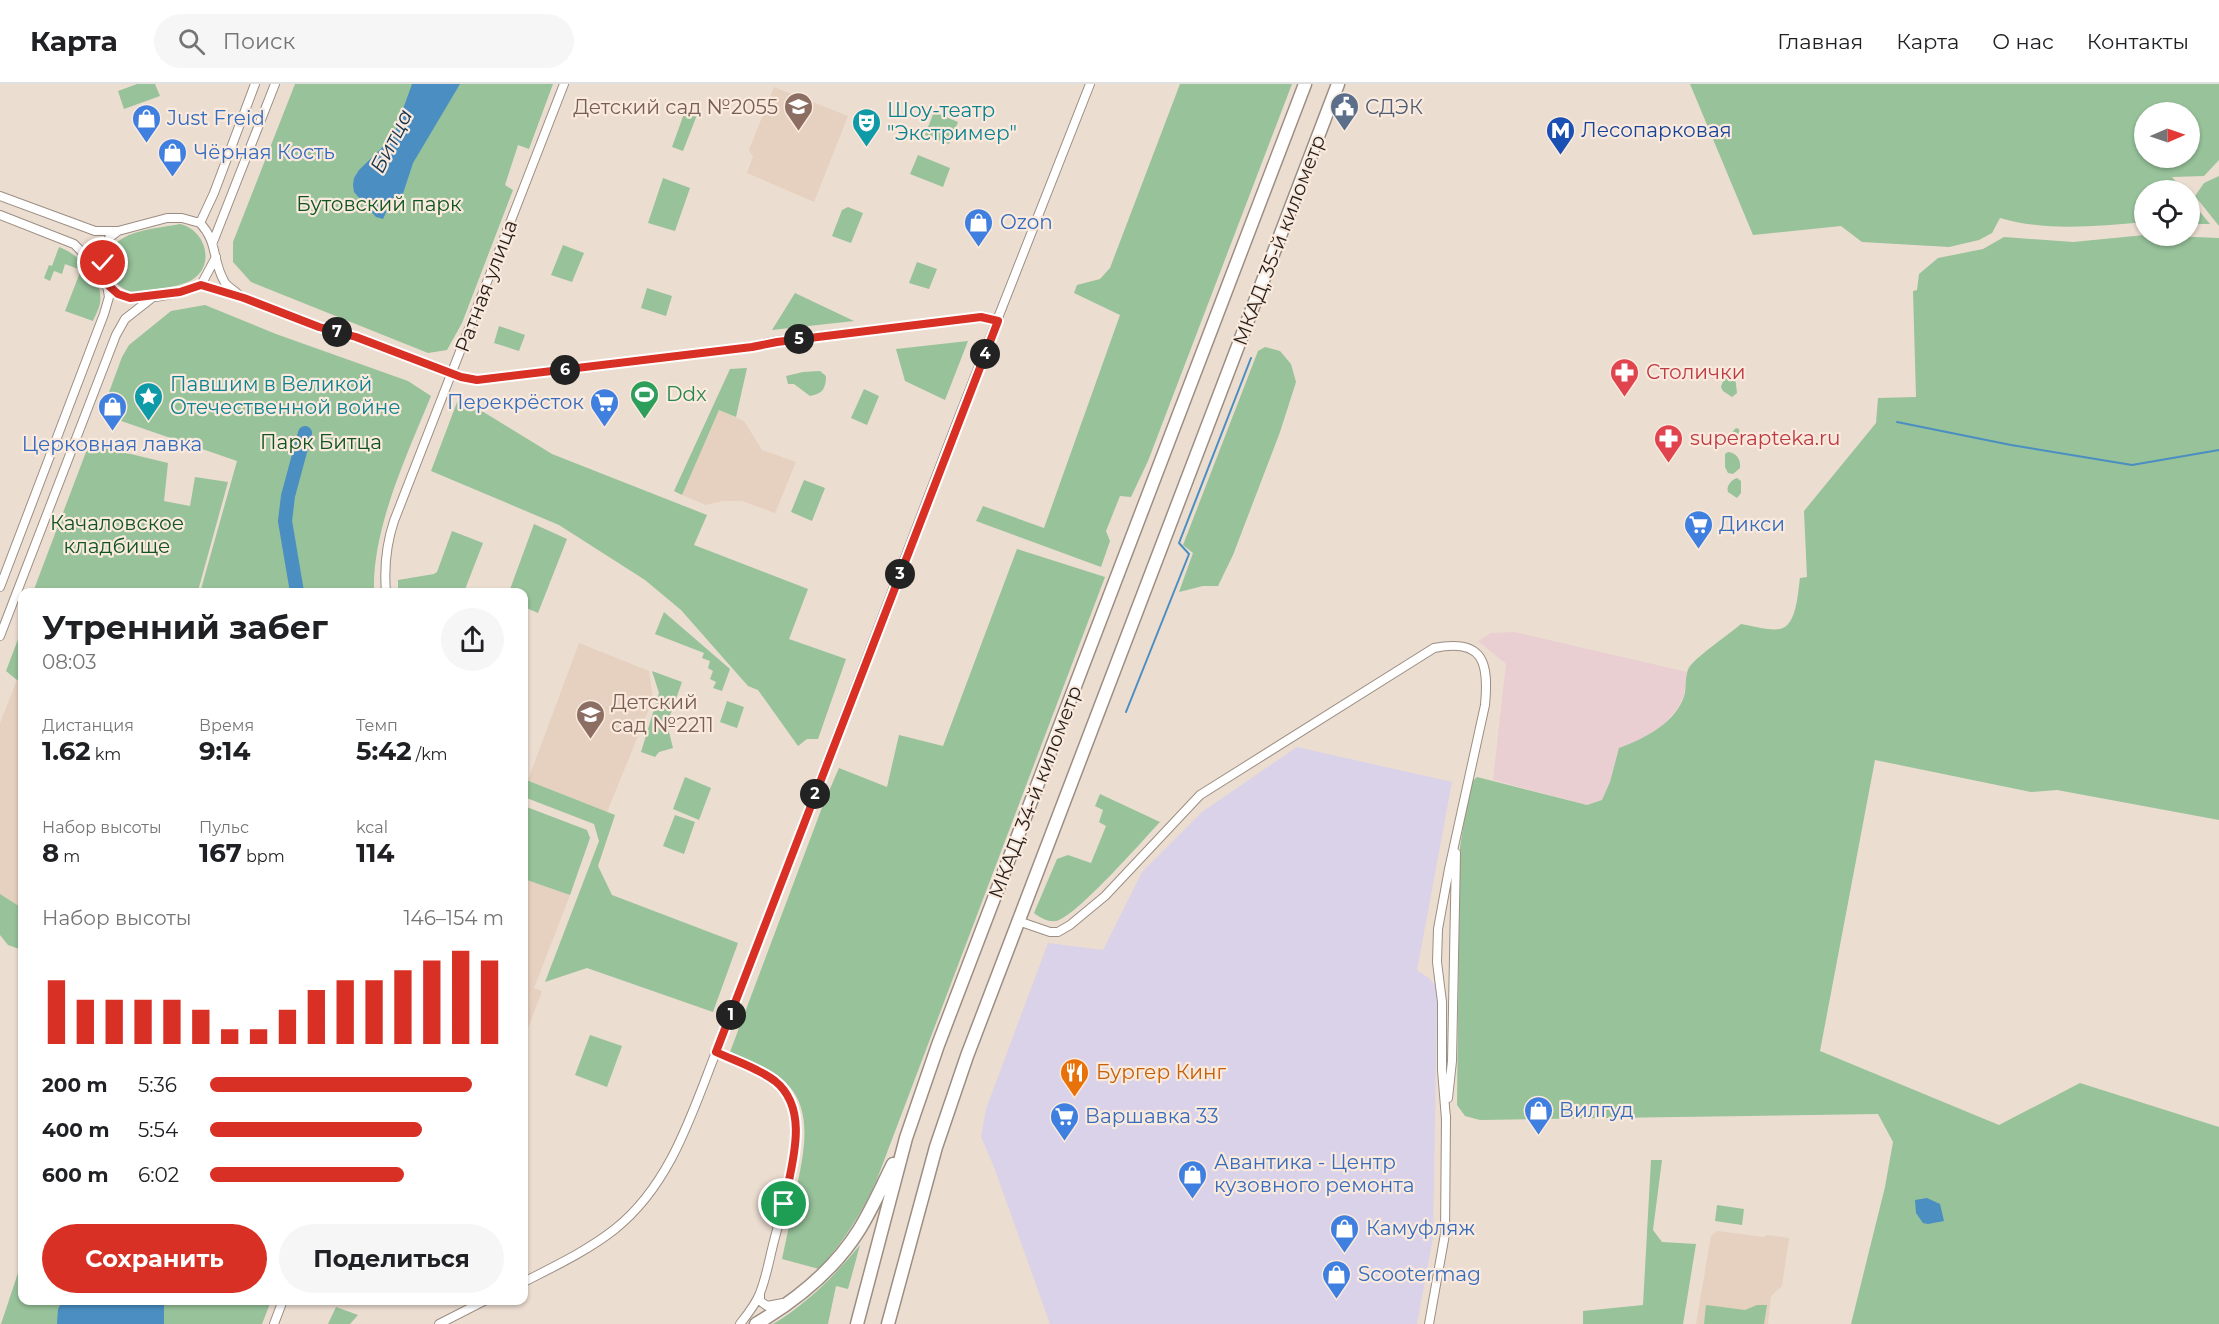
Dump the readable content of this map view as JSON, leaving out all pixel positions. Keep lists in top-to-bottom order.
{
  "streets": {
    "highway": ["МКАД, 35-й километр", "МКАД, 34-й километр"],
    "street": ["Ратная улица"]
  },
  "crossings": [
    ["МКАД, 35-й километр", "МКАД, 34-й километр"]
  ],
  "water": ["Битца"],
  "parks": ["Бутовский парк", "Парк Битца", "Качаловское кладбище"],
  "places": {
    "school or university": ["Детский сад №2055", "Детский сад №2211"],
    "public building": ["СДЭК"],
    "shop": [
      "Just Freid",
      "Чёрная Кость",
      "Ozon",
      "Церковная лавка",
      "Вилгуд",
      "Авантика - Центр кузовного ремонта",
      "Камуфляж",
      "Scootermag"
    ],
    "theatre": ["Шоу-театр \"Экстример\""],
    "metro station": ["Лесопарковая"],
    "pharmacy": ["Столички", "superapteka.ru"],
    "sports": ["Ddx"],
    "place": ["Павшим в Великой Отечественной войне"],
    "supermarket": ["Перекрёсток", "Дикси", "Варшавка 33"],
    "restaurant": ["Бургер Кинг"]
  },
  "north": "right",
  "page": {
    "header": "Карта",
    "search": "Поиск",
    "nav": [
      "Главная",
      "Карта",
      "О нас",
      "Контакты"
    ],
    "pins": [
      "7",
      "5",
      "4",
      "6",
      "3",
      "2",
      "1"
    ],
    "heading": ["Утренний забег", "08:03"],
    "stats": [
      ["Дистанция", "1.62 km"],
      ["Время", "9:14"],
      ["Темп", "5:42 /km"],
      ["Набор высоты", "8 m"],
      ["Пульс", "167 bpm"],
      ["kcal", "114"]
    ],
    "chart": ["Набор высоты", "146–154 m"],
    "list": [
      {
        "name": "200 m",
        "note": "5:36"
      },
      {
        "name": "400 m",
        "note": "5:54"
      },
      {
        "name": "600 m",
        "note": "6:02"
      }
    ],
    "buttons": ["Сохранить", "Поделиться"]
  }
}
